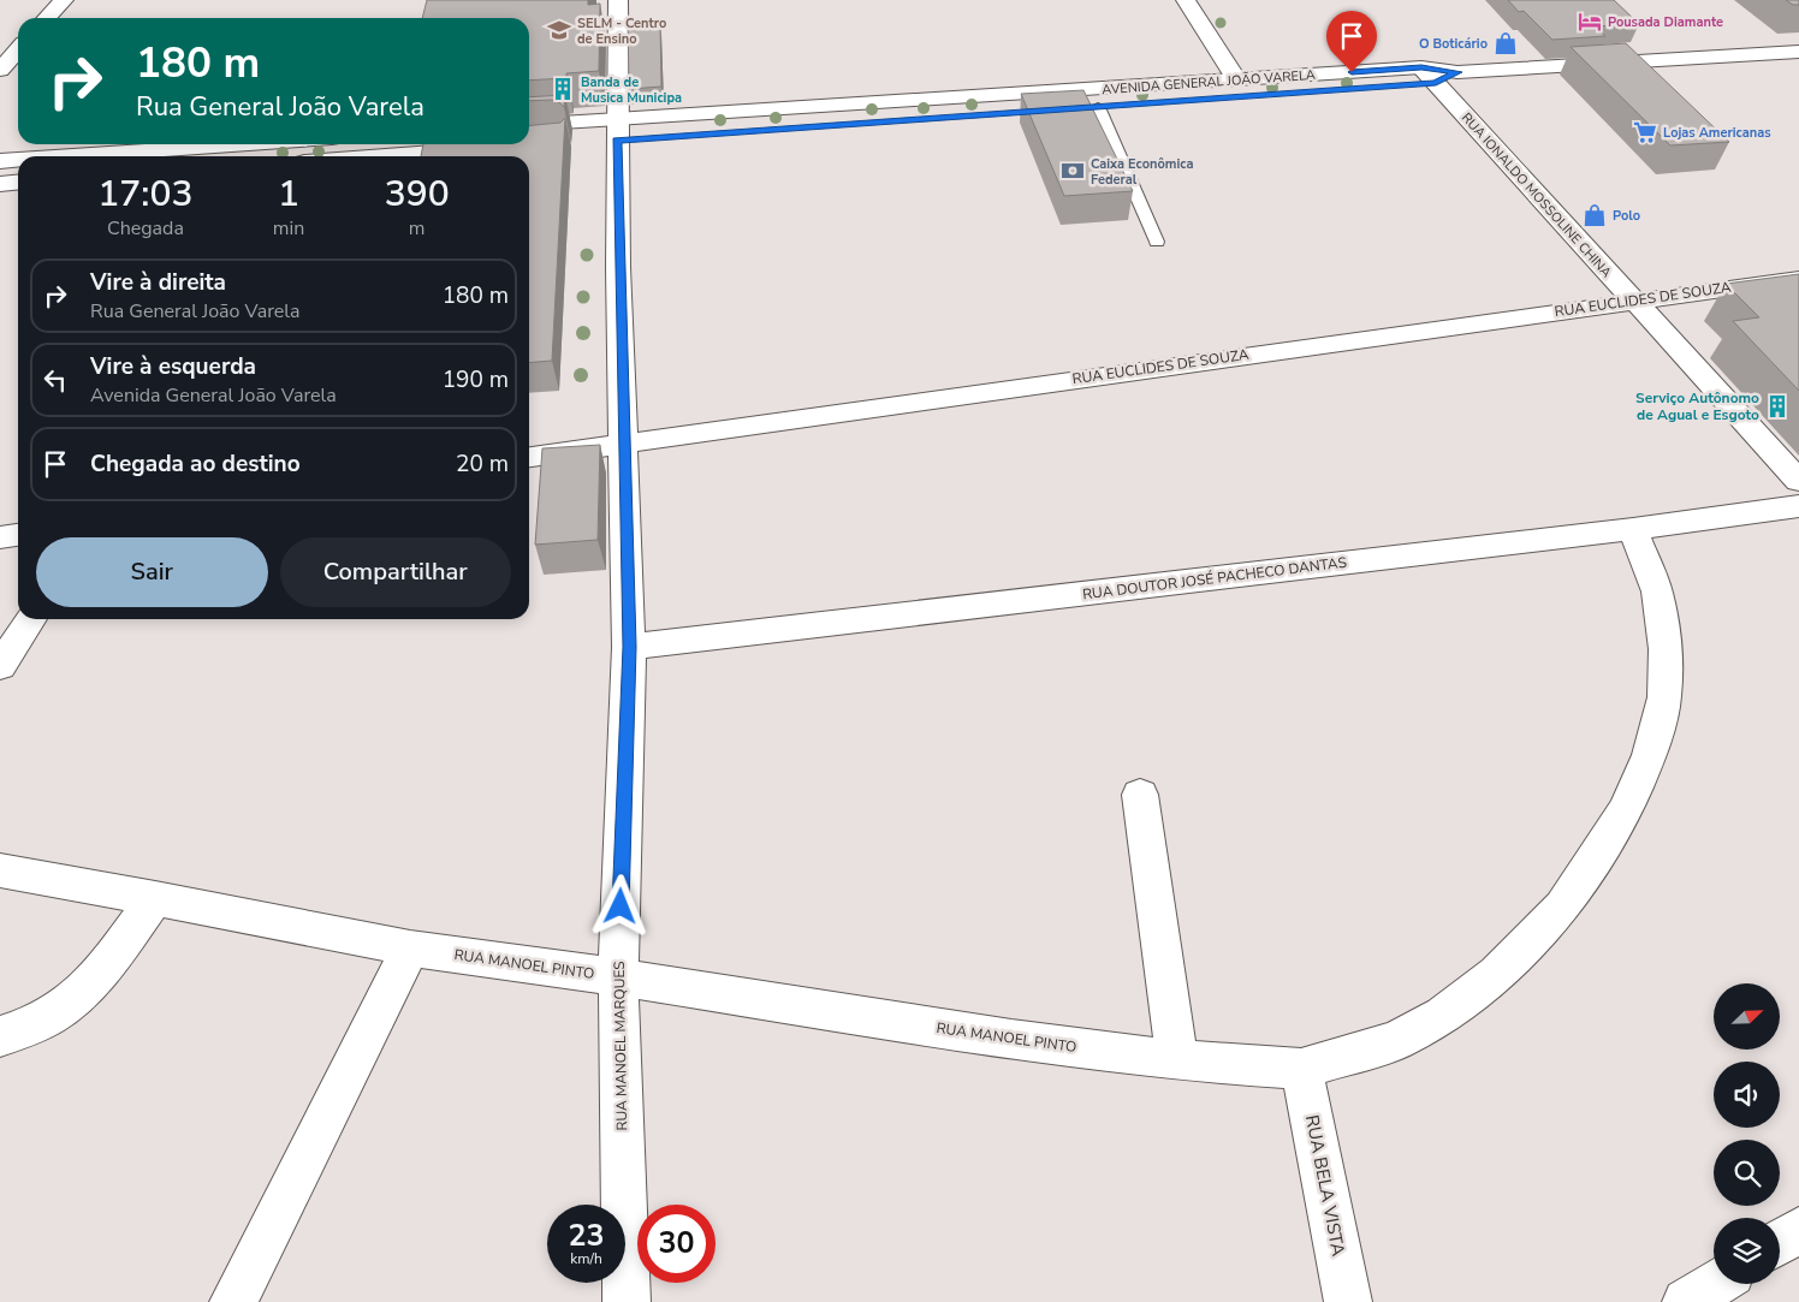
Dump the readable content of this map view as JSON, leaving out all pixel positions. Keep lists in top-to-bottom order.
{
  "streets": {
    "street": [
      "AVENIDA GENERAL JOÃO VARELA",
      "RUA IONALDO MOSSOLINE CHINA",
      "RUA EUCLIDES DE SOUZA",
      "RUA DOUTOR JOSÉ PACHECO DANTAS",
      "RUA MANOEL PINTO",
      "RUA MANOEL MARQUES",
      "RUA BELA VISTA"
    ]
  },
  "crossings": [
    ["AVENIDA GENERAL JOÃO VARELA", "RUA IONALDO MOSSOLINE CHINA"],
    ["AVENIDA GENERAL JOÃO VARELA", "RUA MANOEL MARQUES"],
    ["RUA IONALDO MOSSOLINE CHINA", "RUA EUCLIDES DE SOUZA"],
    ["RUA EUCLIDES DE SOUZA", "RUA MANOEL MARQUES"],
    ["RUA DOUTOR JOSÉ PACHECO DANTAS", "RUA MANOEL PINTO"],
    ["RUA DOUTOR JOSÉ PACHECO DANTAS", "RUA MANOEL MARQUES"],
    ["RUA MANOEL PINTO", "RUA MANOEL MARQUES"],
    ["RUA MANOEL PINTO", "RUA BELA VISTA"]
  ],
  "places": {
    "hotel": ["Pousada Diamante"],
    "school or university": ["SELM - Centro de Ensino"],
    "shop": ["O Boticário", "Polo"],
    "building": ["Banda de Musica Municipa", "Serviço Autônomo de Agual e Esgoto"],
    "supermarket": ["Lojas Americanas"],
    "bank": ["Caixa Econômica Federal"]
  },
  "north": "top right",
  "page": {
    "turn": ["180 m", "Rua General João Varela"],
    "eta": [
      "17:03",
      "Chegada",
      "1",
      "min",
      "390",
      "m"
    ],
    "list": [
      {
        "name": "Vire à direita",
        "note": "Rua General João Varela",
        "value": "180 m"
      },
      {
        "name": "Vire à esquerda",
        "note": "Avenida General João Varela",
        "value": "190 m"
      },
      {
        "name": "Chegada ao destino",
        "value": "20 m"
      }
    ],
    "buttons": ["Sair", "Compartilhar"],
    "speed": "23 km/h",
    "limit": "30"
  }
}
